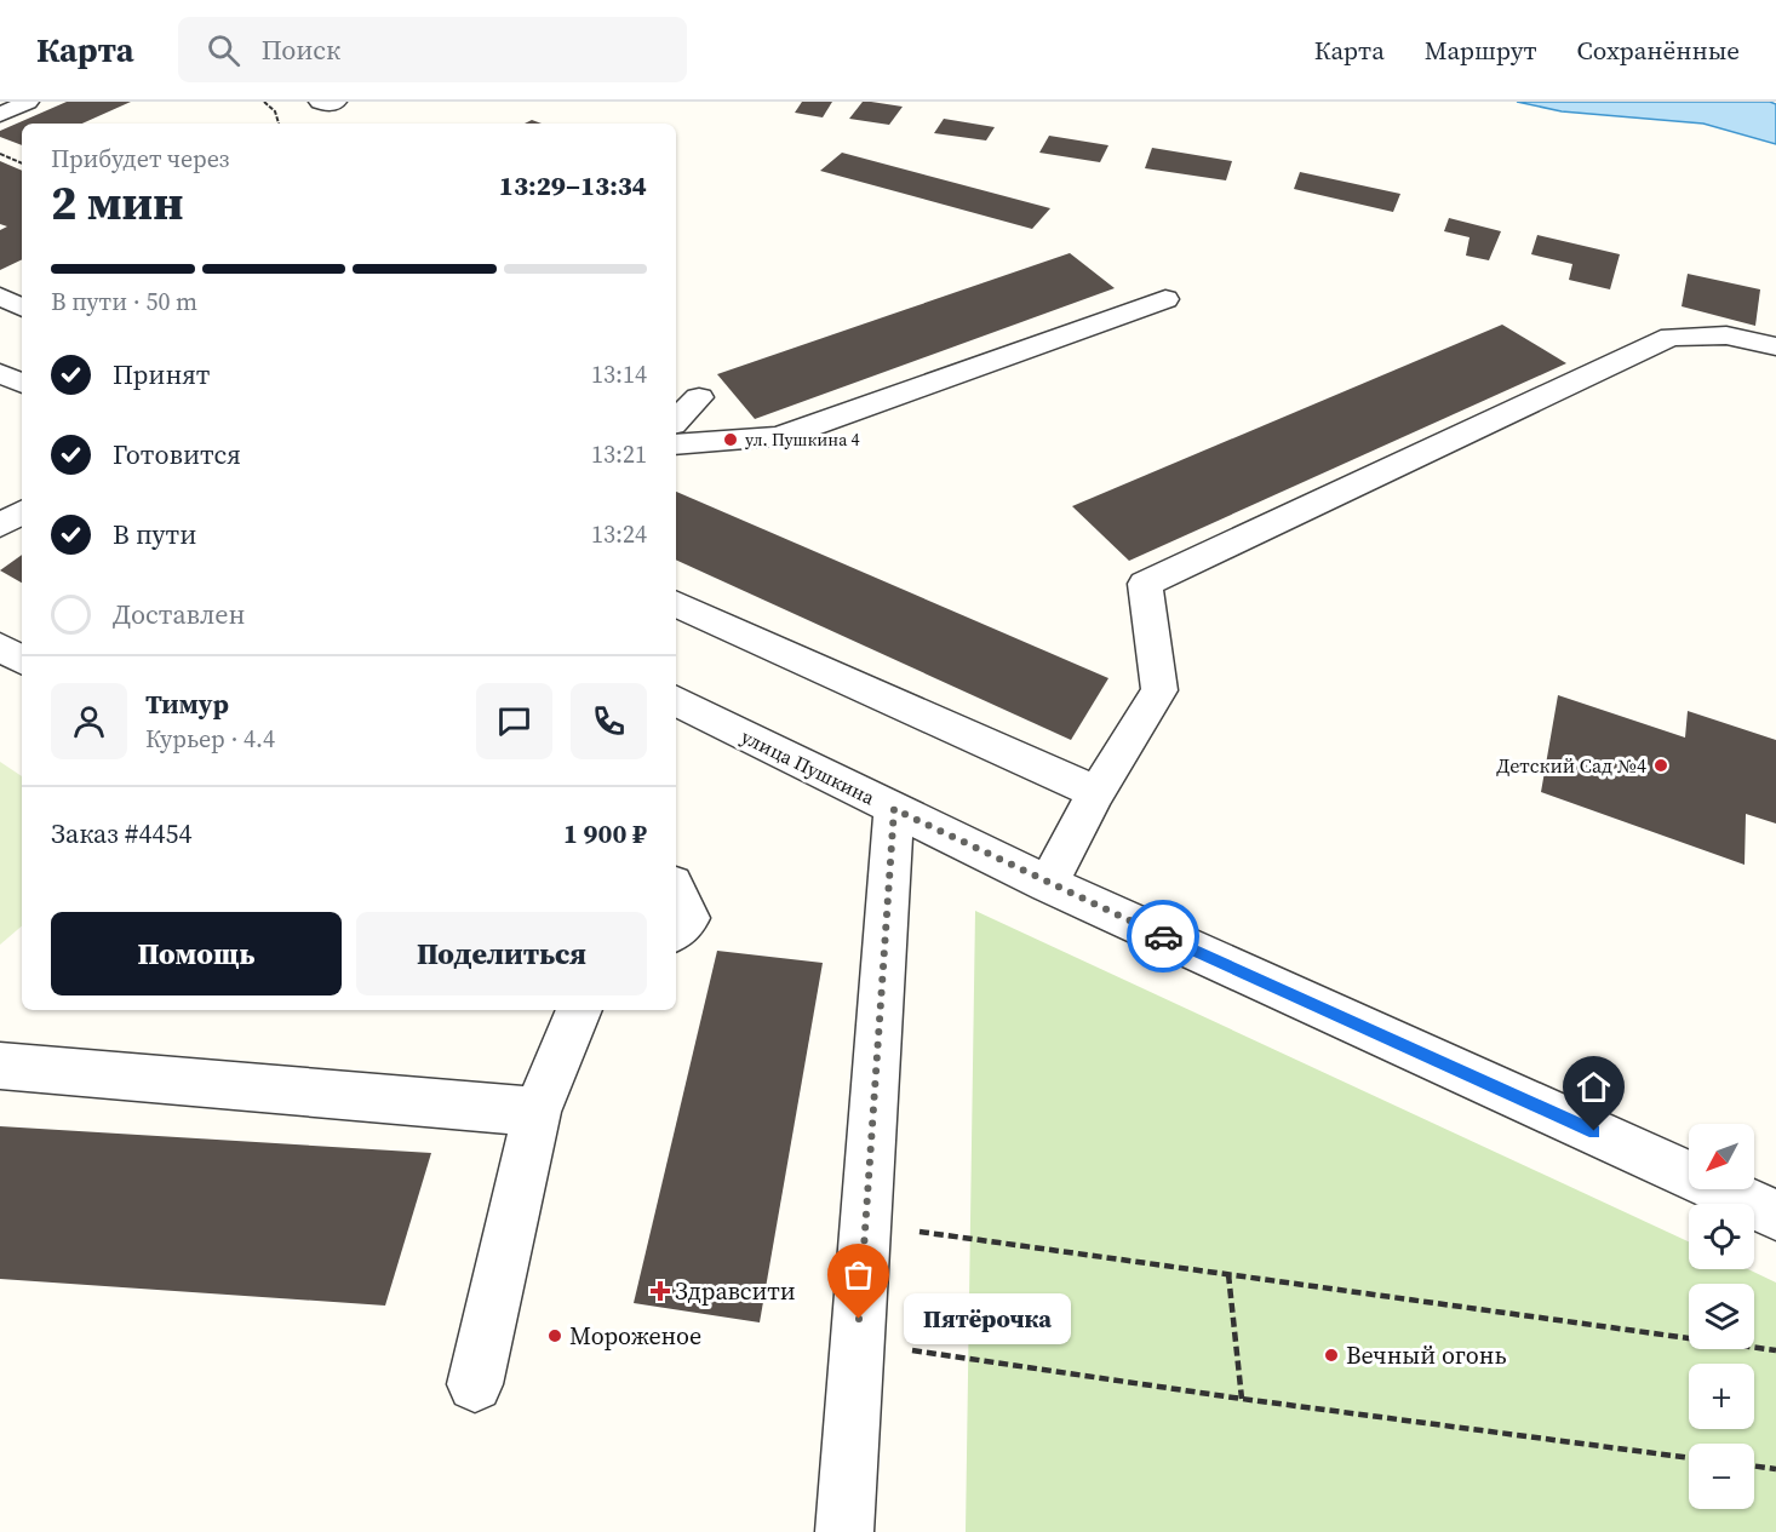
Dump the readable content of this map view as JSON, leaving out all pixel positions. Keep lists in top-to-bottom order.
{
  "streets": {
    "street": ["улица Пушкина"]
  },
  "places": {
    "other": [
      "ул. Пушкина 4",
      "Детский Сад №4",
      "Пятёрочка",
      "Мороженое",
      "Вечный огонь"
    ],
    "health": ["Здравсити"]
  },
  "north": "bottom left",
  "page": {
    "header": "Карта",
    "search": "Поиск",
    "nav": ["Карта", "Маршрут", "Сохранённые"],
    "heading": ["2 мин", "Прибудет через", "13:29–13:34"],
    "panel": [
      "Тимур",
      "Курьер · 4.4",
      "Заказ #4454",
      "1 900 ₽"
    ],
    "bar": "В пути · 50 m",
    "list": [
      ["Принят", "13:14"],
      ["Готовится", "13:21"],
      ["В пути", "13:24"],
      "Доставлен"
    ],
    "buttons": ["Помощь", "Поделиться"],
    "map_buttons": ["+", "−"],
    "bubble": "Пятёрочка"
  }
}
